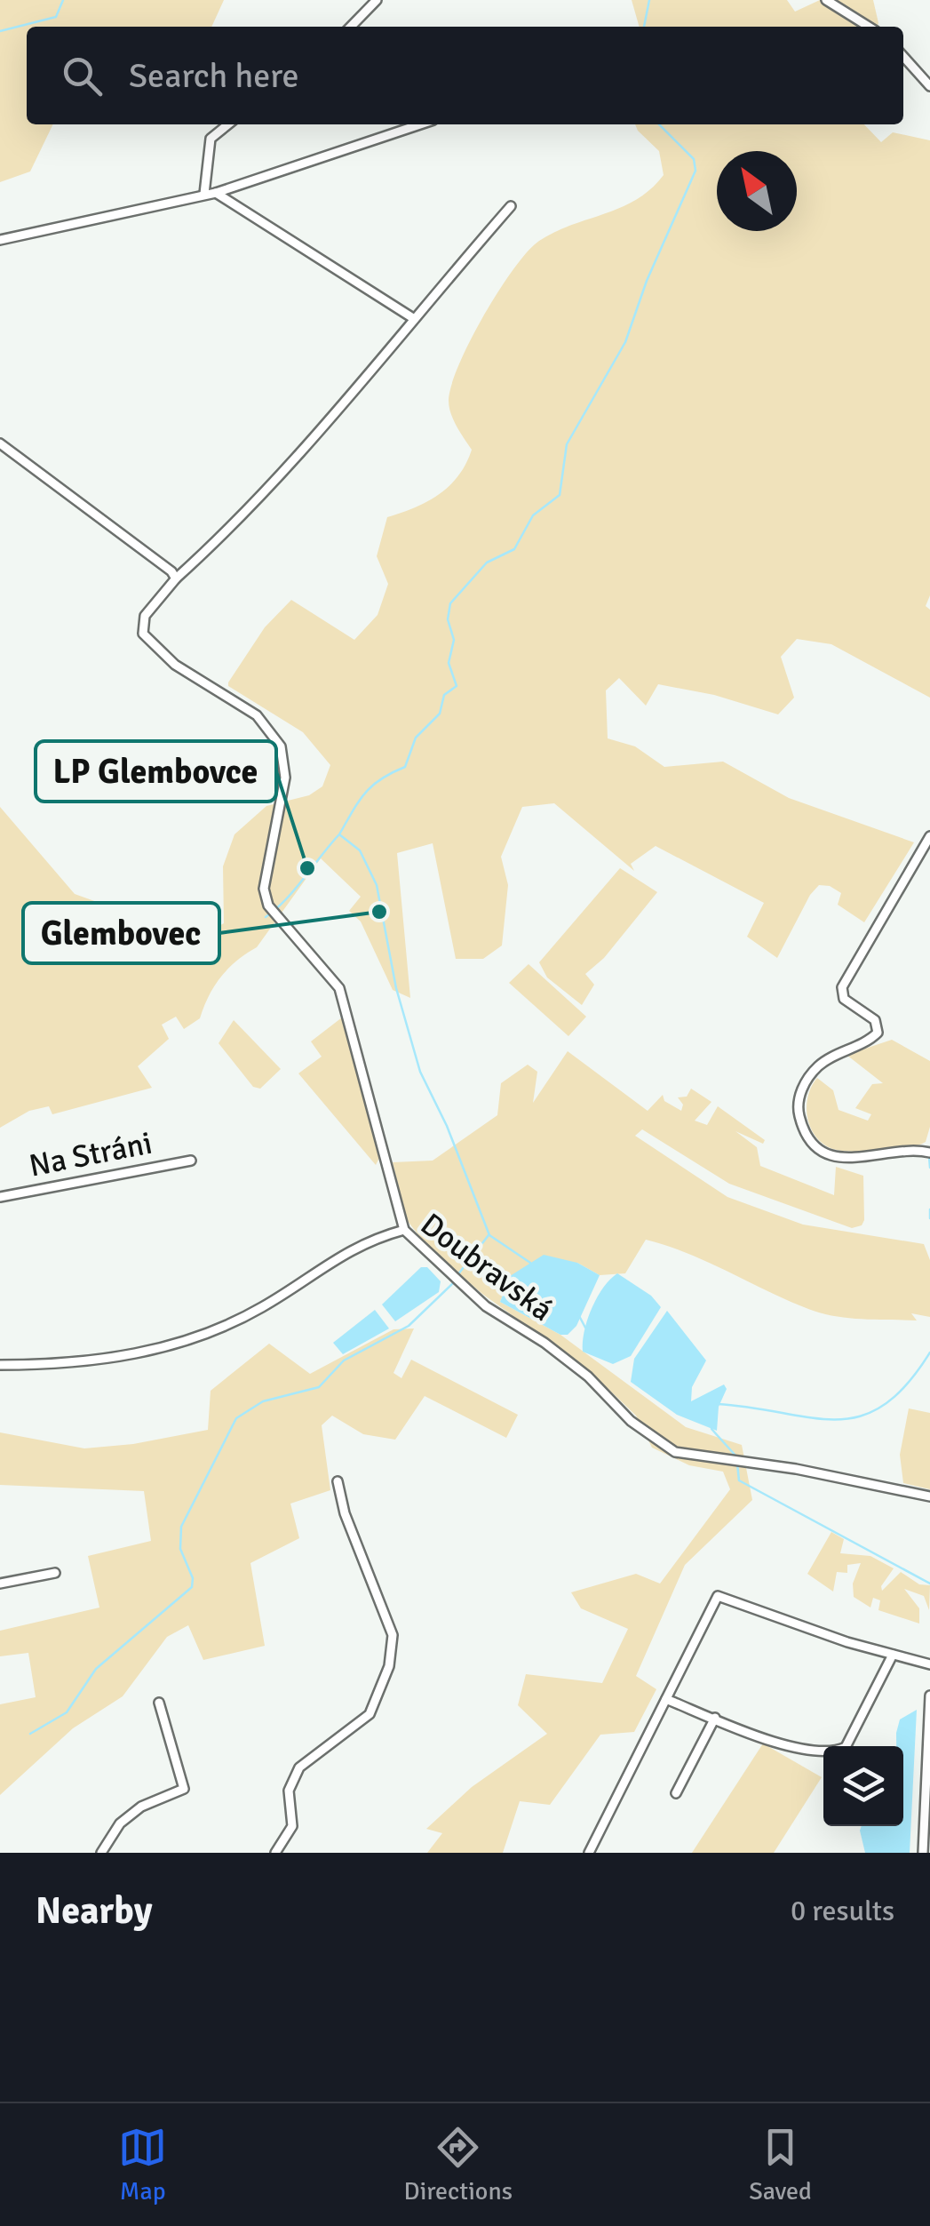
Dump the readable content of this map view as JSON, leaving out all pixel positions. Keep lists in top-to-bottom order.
{
  "streets": {
    "street": ["Na Stráni", "Doubravská"]
  },
  "places": ["LP Glembovce", "Glembovec"],
  "north": "top left",
  "page": {
    "search": "Search here",
    "heading": ["Nearby", "0 results"],
    "nav": ["Map", "Directions", "Saved"]
  }
}
